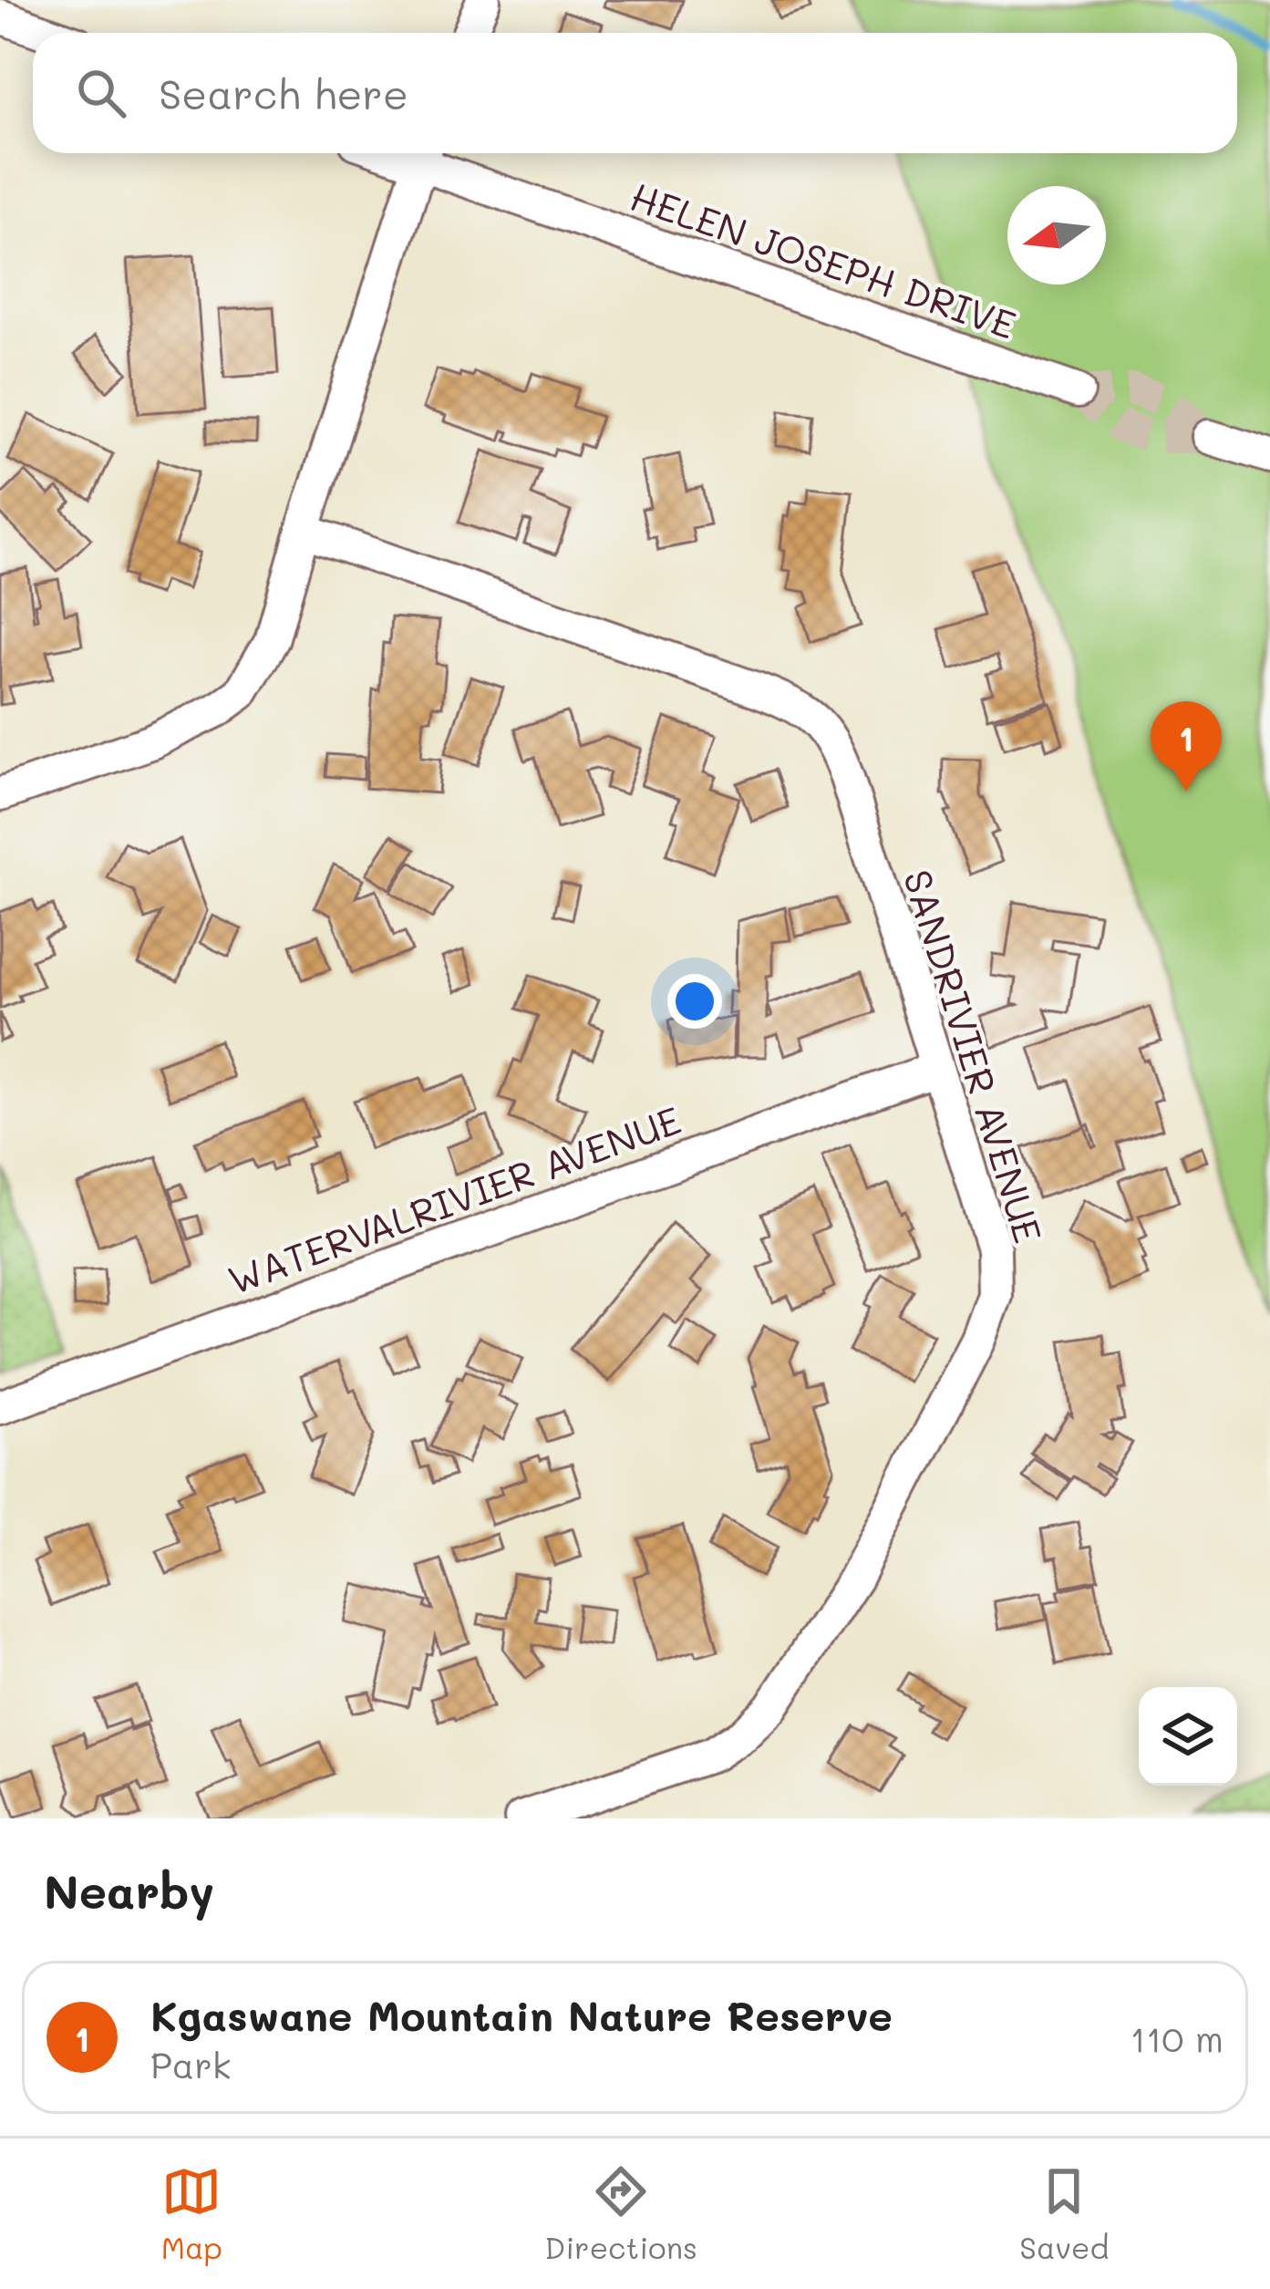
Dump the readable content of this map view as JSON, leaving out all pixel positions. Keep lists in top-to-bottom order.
{
  "streets": {
    "street": ["HELEN JOSEPH DRIVE", "SANDRIVIER AVENUE", "WATERVALRIVIER AVENUE"]
  },
  "crossings": [
    ["SANDRIVIER AVENUE", "WATERVALRIVIER AVENUE"]
  ],
  "north": "left",
  "page": {
    "search": "Search here",
    "pins": "1",
    "heading": "Nearby",
    "list": [
      {
        "mark": "1",
        "name": "Kgaswane Mountain Nature Reserve",
        "note": "Park",
        "value": "110 m"
      }
    ],
    "nav": ["Map", "Directions", "Saved"]
  }
}
